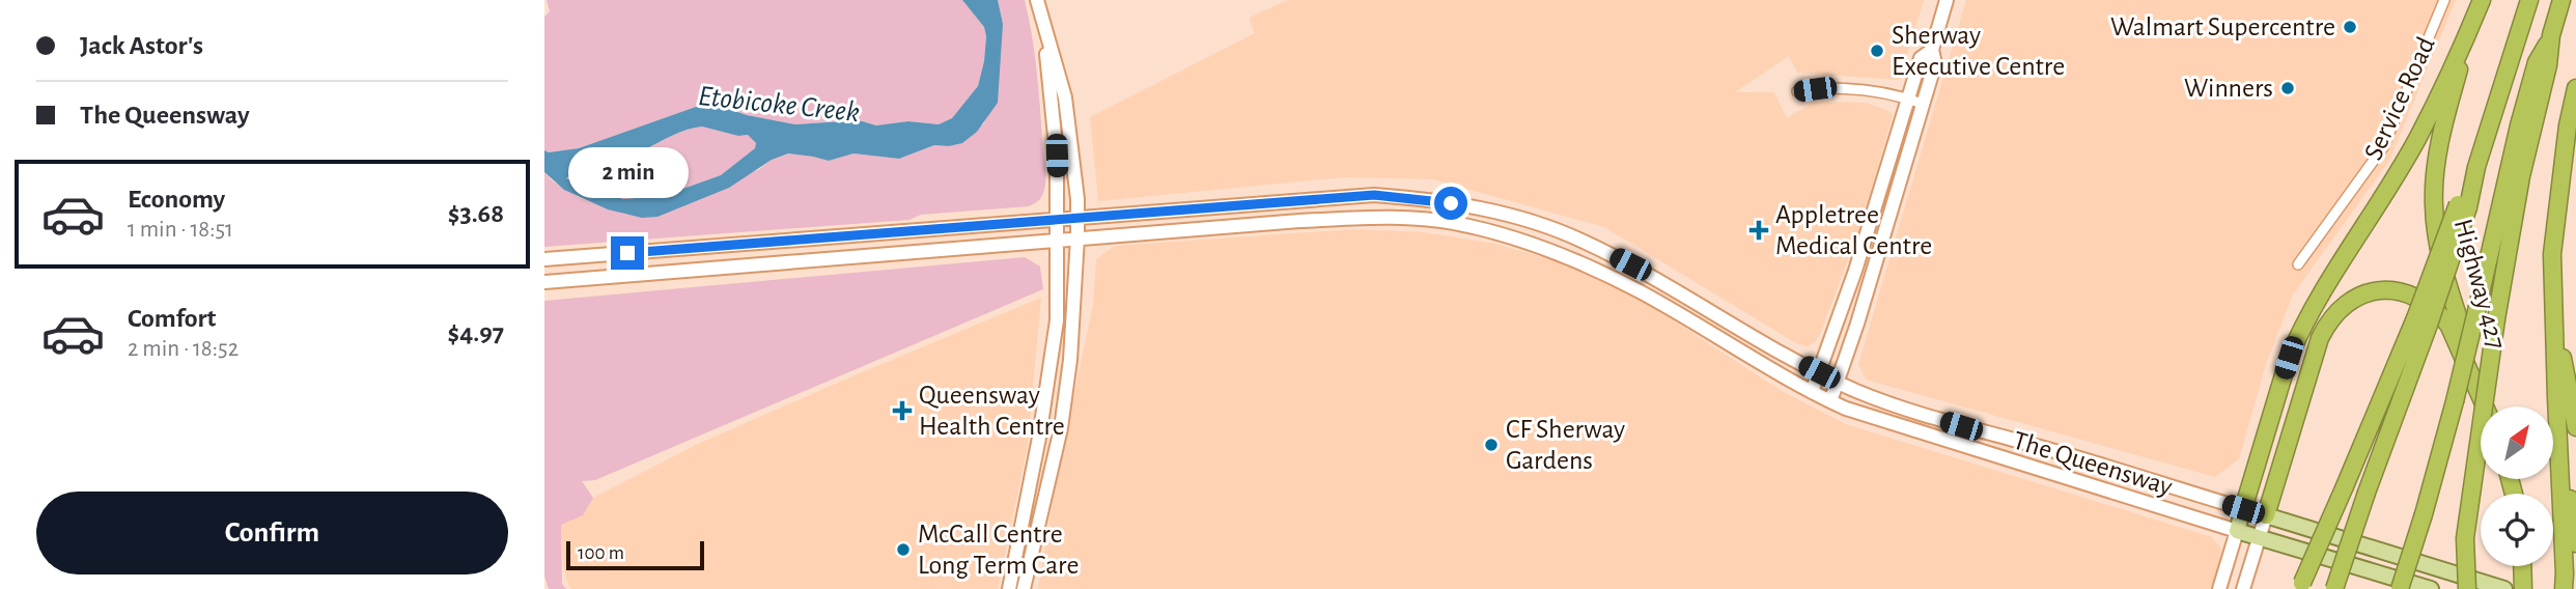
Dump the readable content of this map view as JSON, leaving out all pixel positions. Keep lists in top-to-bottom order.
{
  "streets": {
    "highway": ["Highway 427"],
    "main road": ["The Queensway"],
    "street": ["Service Road"]
  },
  "water": ["Etobicoke Creek"],
  "places": {
    "other": [
      "Walmart Supercentre",
      "Sherway Executive Centre",
      "Winners",
      "CF Sherway Gardens",
      "McCall Centre Long Term Care"
    ],
    "health": ["Appletree Medical Centre", "Queensway Health Centre"]
  },
  "scale_bar": "100 m",
  "north": "top right",
  "page": {
    "banner": ["Jack Astor's", "The Queensway"],
    "bubble": "2 min",
    "list": [
      {
        "name": "Economy",
        "note": "1 min · 18:51",
        "value": "$3.68"
      },
      {
        "name": "Comfort",
        "note": "2 min · 18:52",
        "value": "$4.97"
      }
    ],
    "buttons": "Confirm",
    "scale": "100 m"
  }
}
